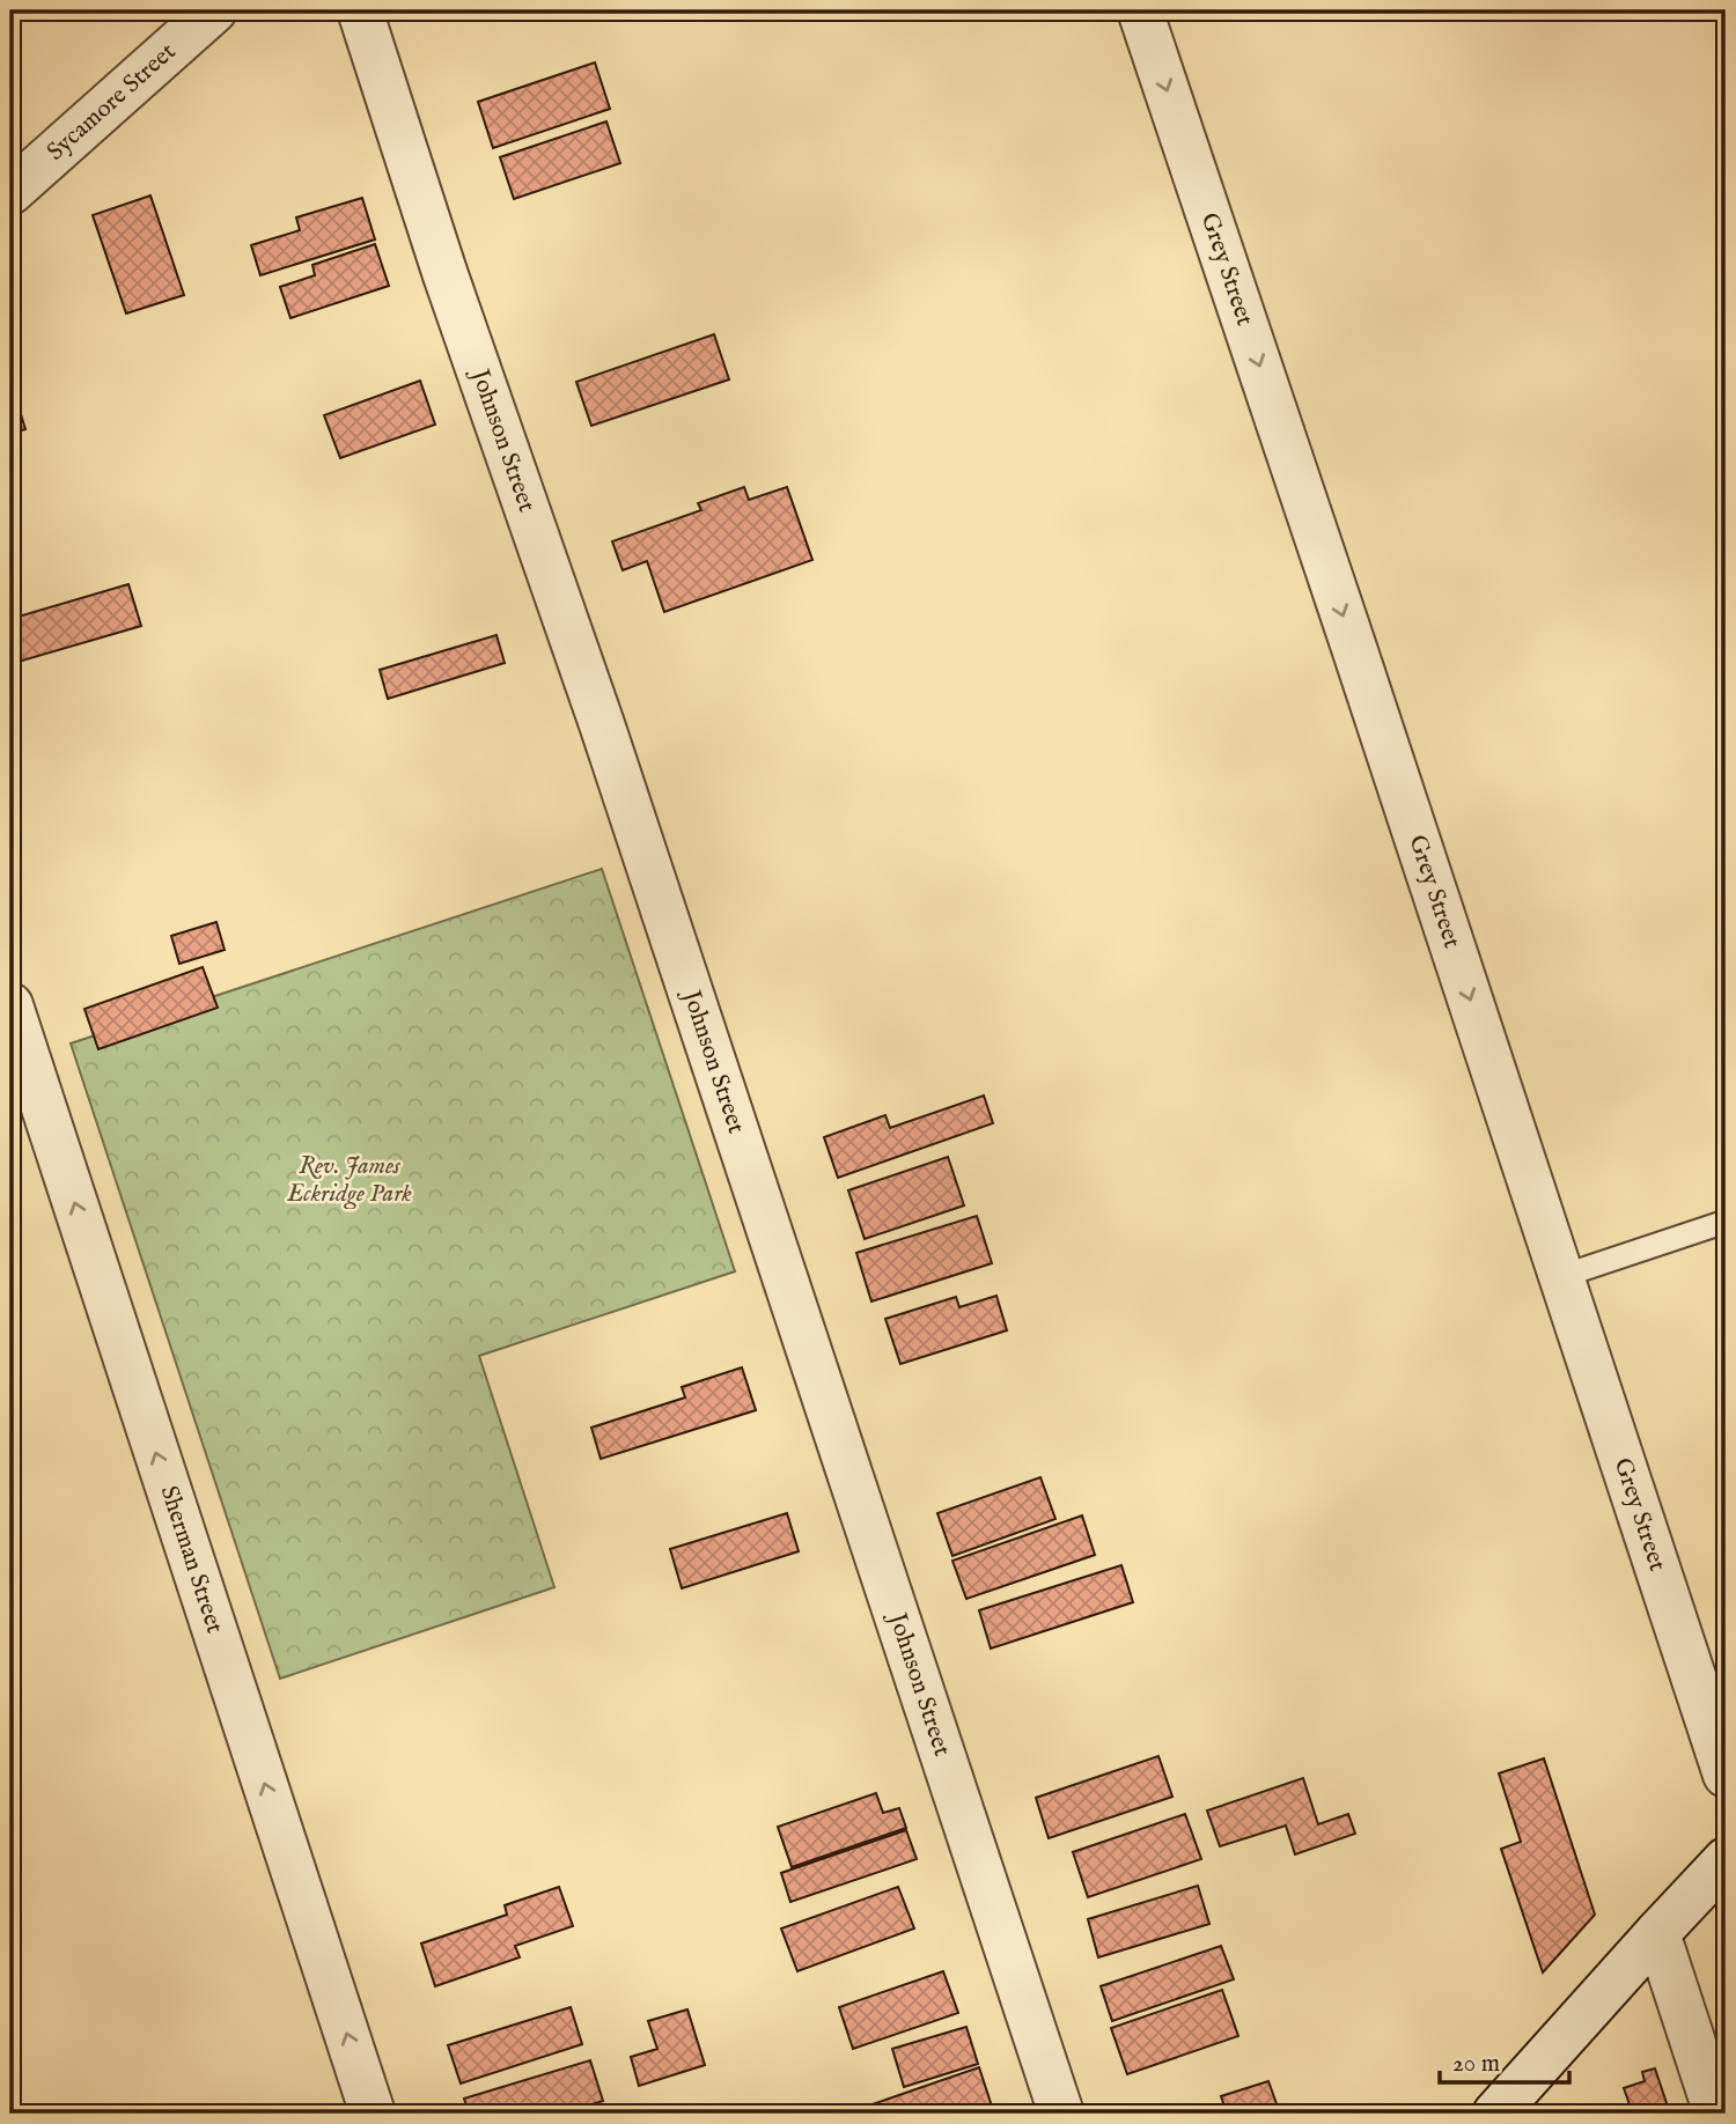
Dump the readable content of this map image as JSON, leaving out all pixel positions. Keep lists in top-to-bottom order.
{
  "streets": {
    "street": [
      "Sycamore Street",
      "Grey Street",
      "Johnson Street",
      "Sherman Street"
    ]
  },
  "one_way": ["Grey Street", "Sherman Street"],
  "parks": ["Rev. James Eckridge Park"],
  "scale_bar": "20 m"
}
